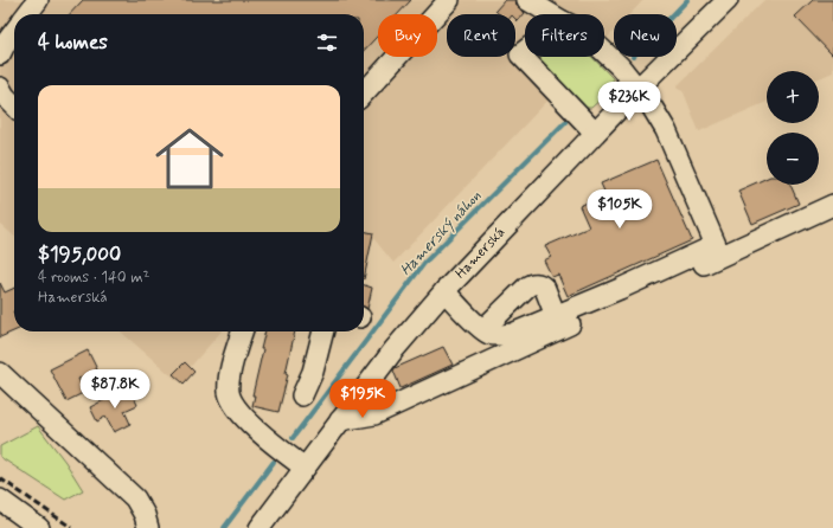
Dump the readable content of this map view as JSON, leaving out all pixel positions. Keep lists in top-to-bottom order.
{
  "streets": {
    "street": ["Hamerská"]
  },
  "water": ["Hamerský náhon"],
  "page": {
    "chip": [
      "Buy",
      "Rent",
      "Filters",
      "New"
    ],
    "heading": "4 homes",
    "map_buttons": ["+", "−"],
    "list": [
      {
        "name": "$195,000",
        "note": "4 rooms · 140 m² · Hamerská"
      }
    ],
    "price": [
      "$236K",
      "$105K",
      "$87.8K",
      "$195K"
    ]
  }
}
